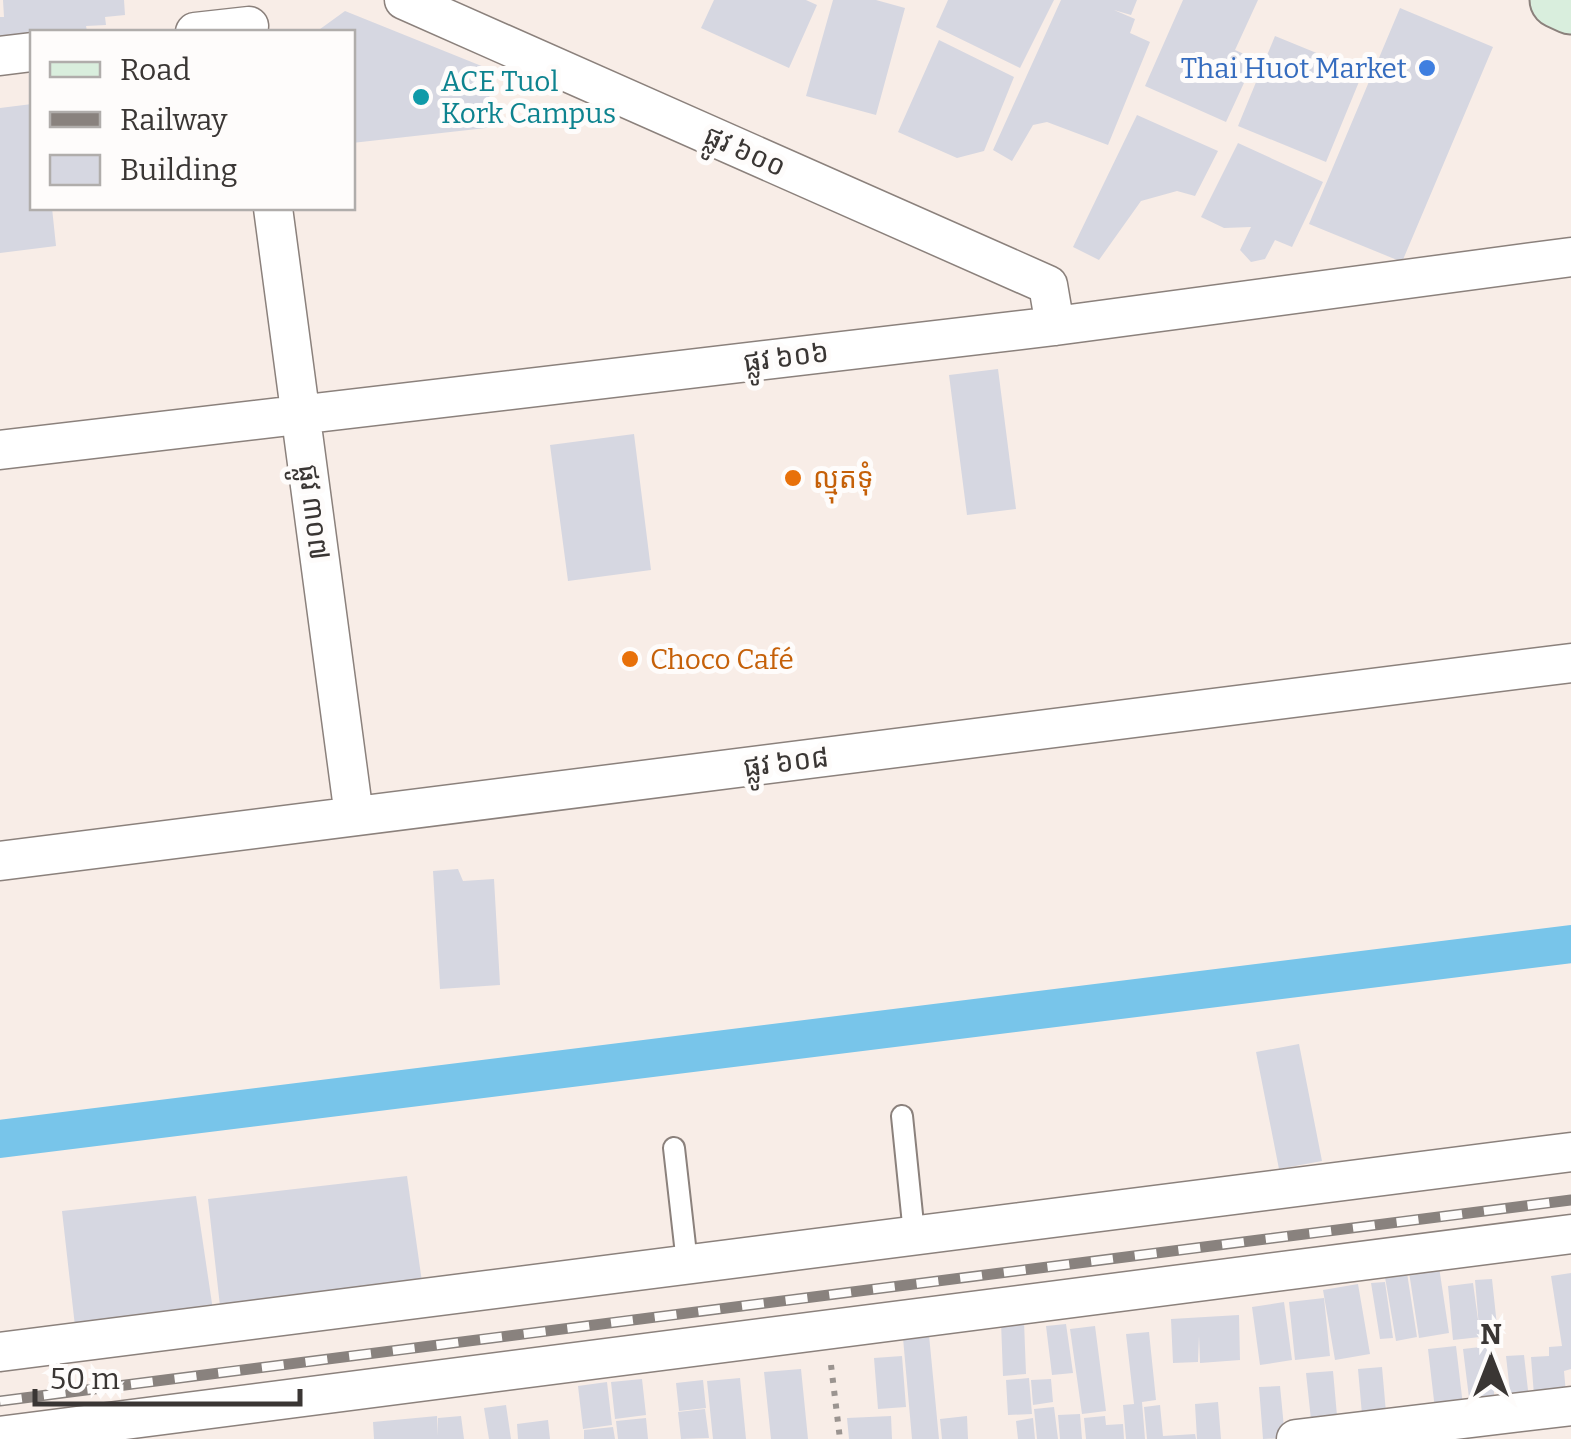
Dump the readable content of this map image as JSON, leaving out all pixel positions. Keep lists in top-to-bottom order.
{
  "streets": {
    "street": [
      "ផ្លូវ ៦០០",
      "ផ្លូវ ៦០៦",
      "ផ្លូវ ៣០៧",
      "ផ្លូវ ៦០៨"
    ]
  },
  "crossings": [
    ["ផ្លូវ ៦០០", "ផ្លូវ ៦០៦"],
    ["ផ្លូវ ៦០៦", "ផ្លូវ ៣០៧"],
    ["ផ្លូវ ៣០៧", "ផ្លូវ ៦០៨"]
  ],
  "places": [
    "Thai Huot Market",
    "ACE Tuol Kork Campus",
    "ល្មុតទុំ",
    "Choco Café"
  ],
  "legend": ["Road", "Railway", "Building"],
  "scale_bar": "50 m",
  "north": "top"
}
